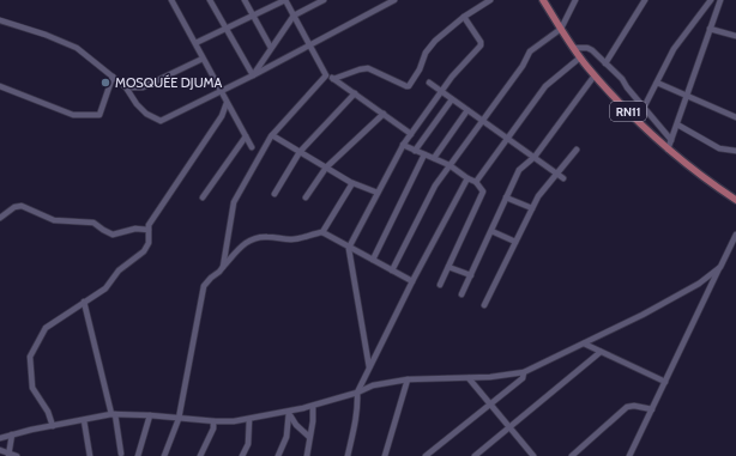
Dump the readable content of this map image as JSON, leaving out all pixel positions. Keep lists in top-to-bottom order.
{
  "streets": {
    "main road": ["RN11"]
  },
  "places": ["MOSQUÉE DJUMA"]
}
